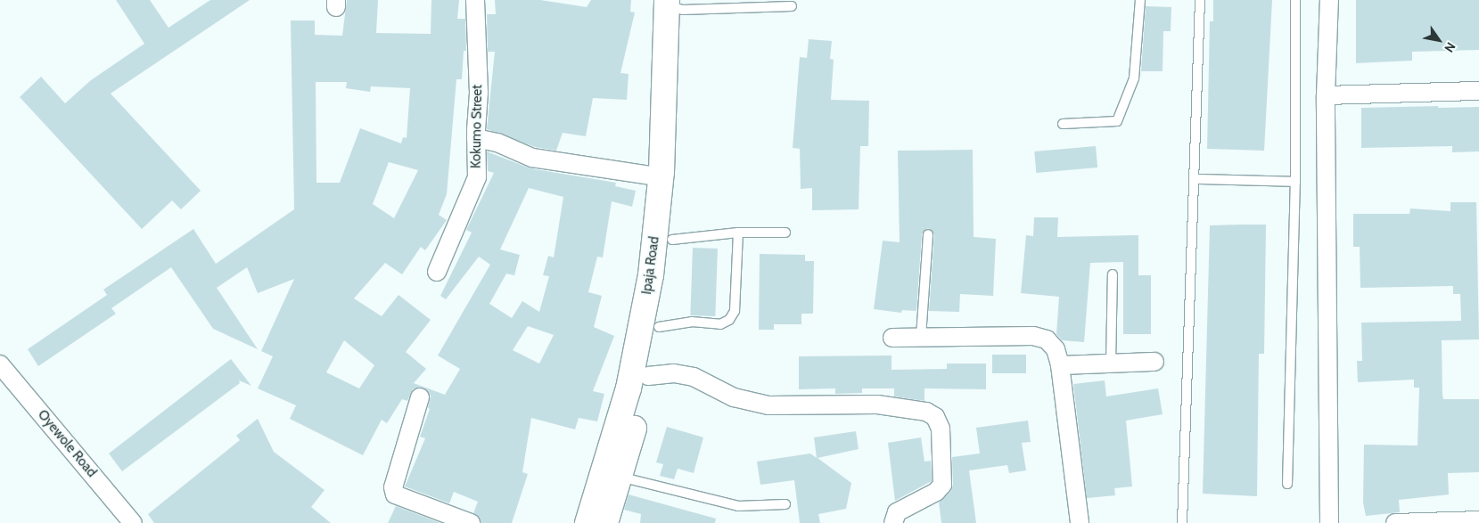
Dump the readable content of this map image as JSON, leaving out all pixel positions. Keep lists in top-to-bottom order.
{
  "streets": {
    "main road": ["Ipaja Road"],
    "street": ["Kokumo Street", "Oyewole Road"]
  },
  "north": "bottom right"
}
